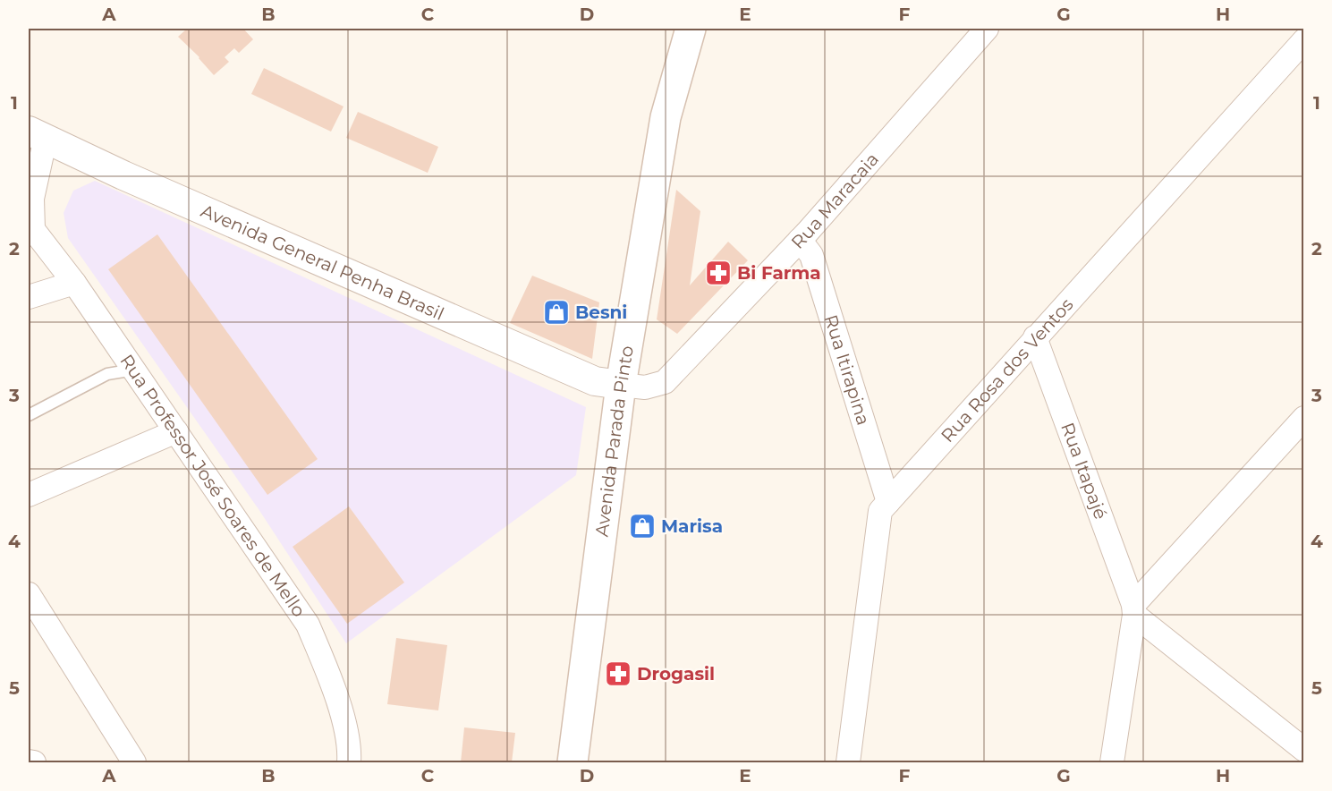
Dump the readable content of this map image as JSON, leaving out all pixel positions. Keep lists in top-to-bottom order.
{
  "streets": {
    "main road": ["Avenida Parada Pinto"],
    "street": [
      "Rua Maracaia",
      "Avenida General Penha Brasil",
      "Rua Itirapina",
      "Rua Rosa dos Ventos",
      "Rua Itapajé",
      "Rua Professor José Soares de Mello"
    ]
  },
  "crossings": [
    ["Rua Maracaia", "Avenida General Penha Brasil"],
    ["Rua Maracaia", "Rua Itirapina"],
    ["Rua Maracaia", "Avenida Parada Pinto"],
    ["Avenida General Penha Brasil", "Avenida Parada Pinto"],
    ["Avenida General Penha Brasil", "Rua Professor José Soares de Mello"],
    ["Rua Itirapina", "Rua Rosa dos Ventos"],
    ["Rua Rosa dos Ventos", "Rua Itapajé"]
  ],
  "places": {
    "pharmacy": ["Bi Farma", "Drogasil"],
    "shop": ["Besni", "Marisa"]
  },
  "grid": {
    "columns": [
      "A",
      "B",
      "C",
      "D",
      "E",
      "F",
      "G",
      "H"
    ],
    "rows": [
      "1",
      "2",
      "3",
      "4",
      "5"
    ]
  }
}
